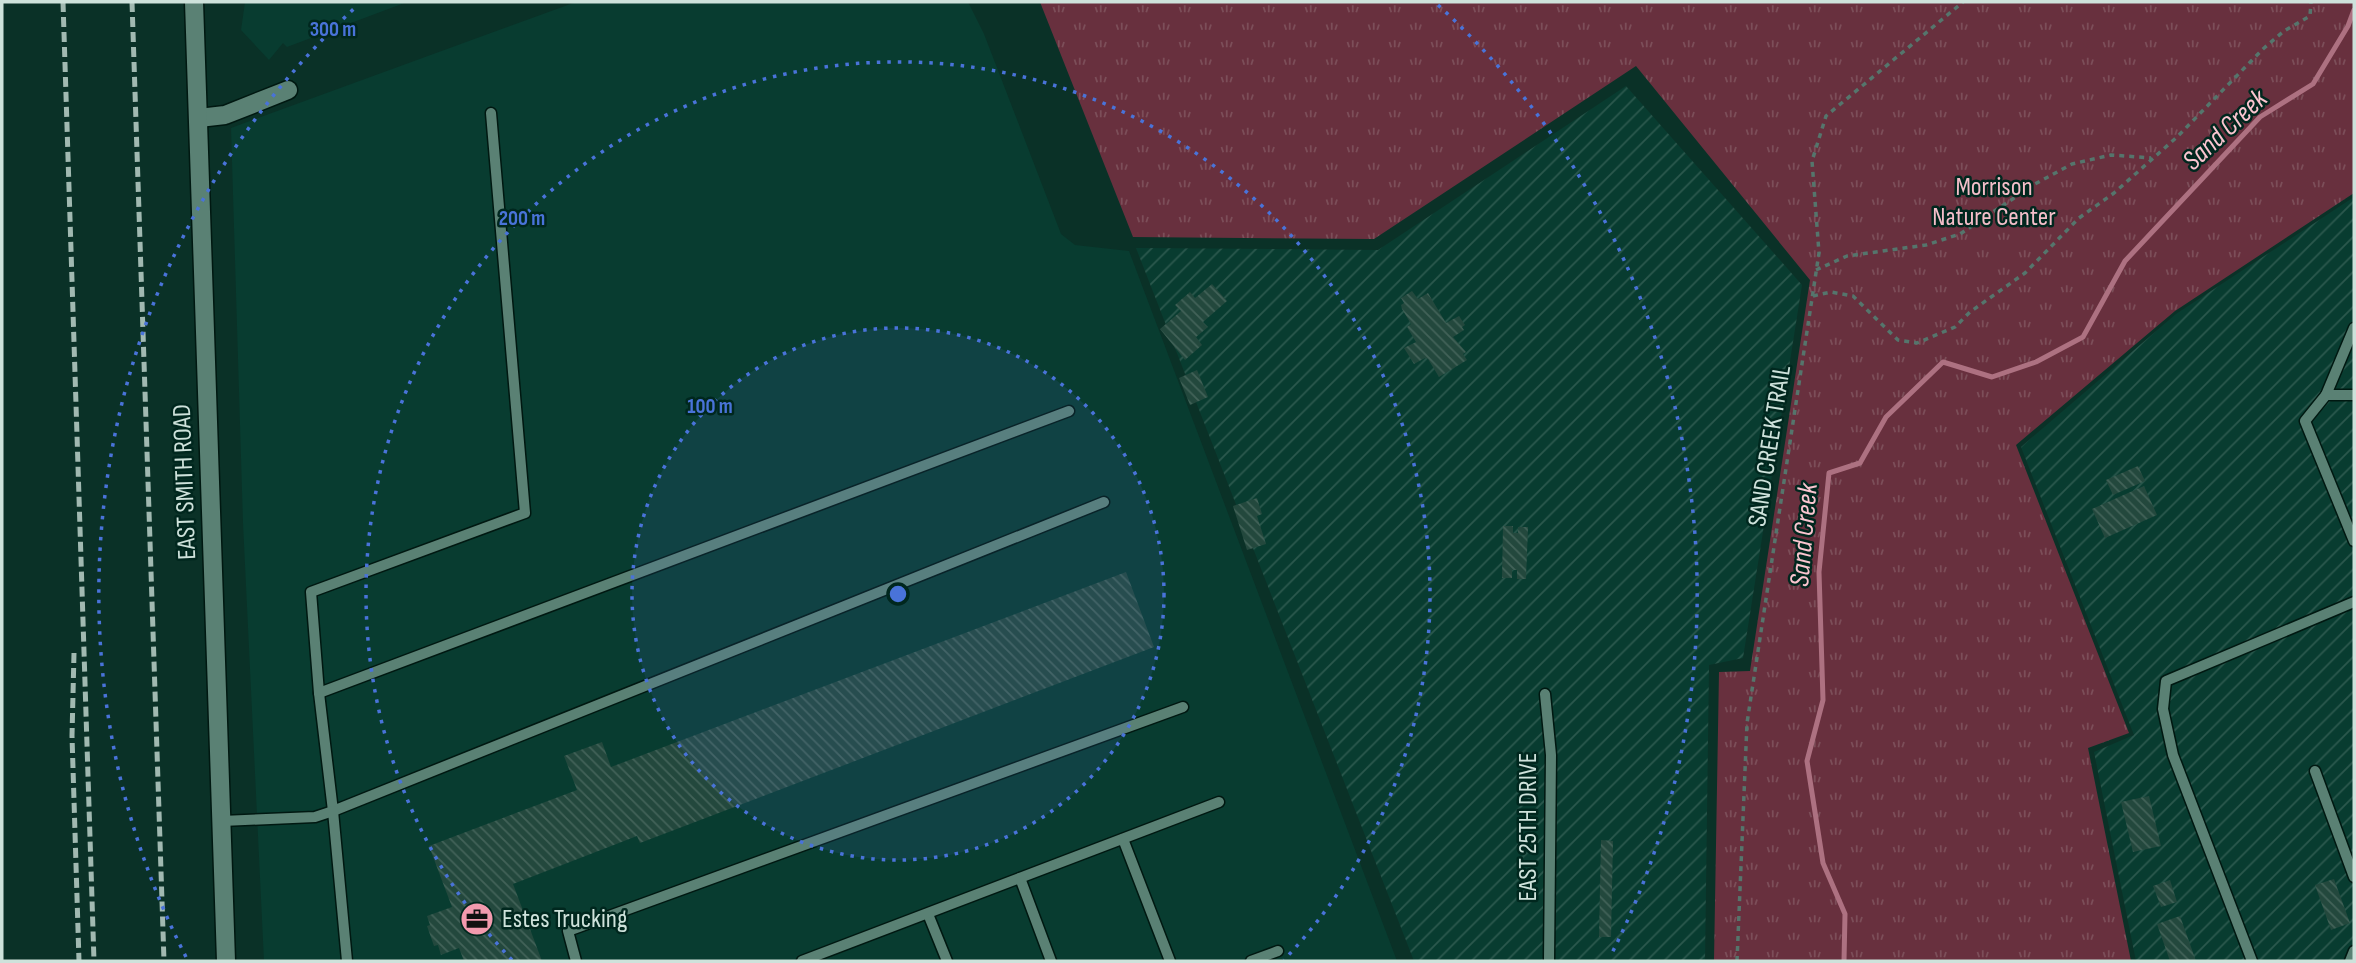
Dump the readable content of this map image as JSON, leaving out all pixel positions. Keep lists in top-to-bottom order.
{
  "streets": {
    "street": ["EAST SMITH ROAD"],
    "lane": ["EAST 25TH DRIVE"],
    "path": ["SAND CREEK TRAIL"]
  },
  "water": ["Sand Creek"],
  "parks": ["Morrison Nature Center"],
  "places": {
    "office": ["Estes Trucking"]
  },
  "rings": ["300 m", "200 m", "100 m"]
}
